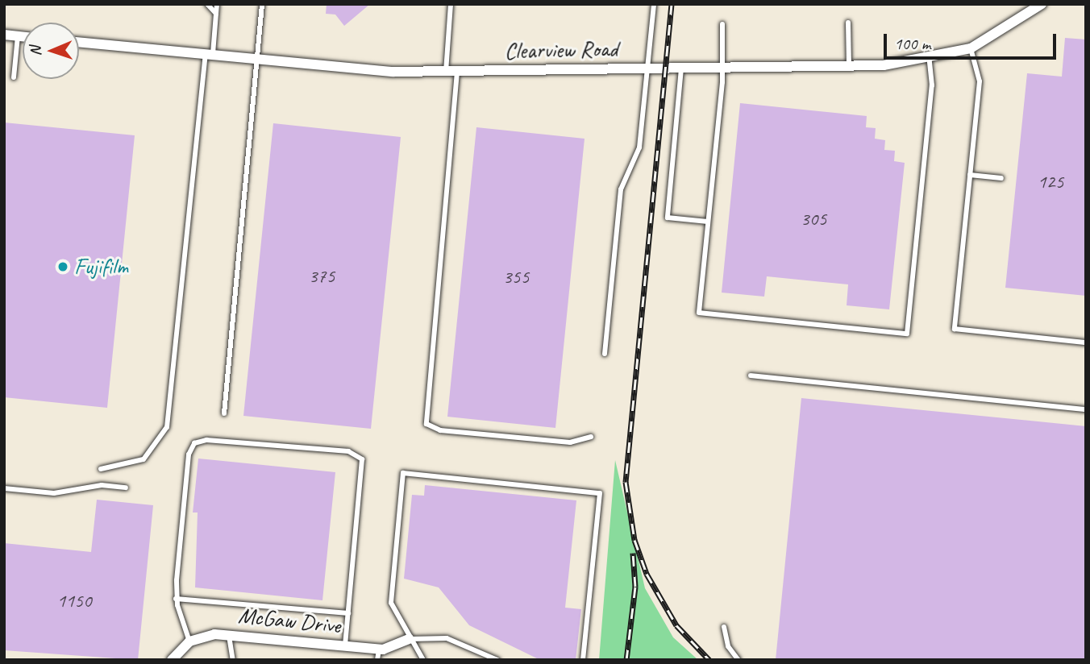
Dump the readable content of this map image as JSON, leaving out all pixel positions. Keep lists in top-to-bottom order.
{
  "streets": {
    "street": ["Clearview Road", "McGaw Drive"]
  },
  "places": ["Fujifilm"],
  "house_numbers": [
    "125",
    "305",
    "375",
    "355",
    "1150"
  ],
  "scale_bar": "100 m",
  "north": "left"
}
